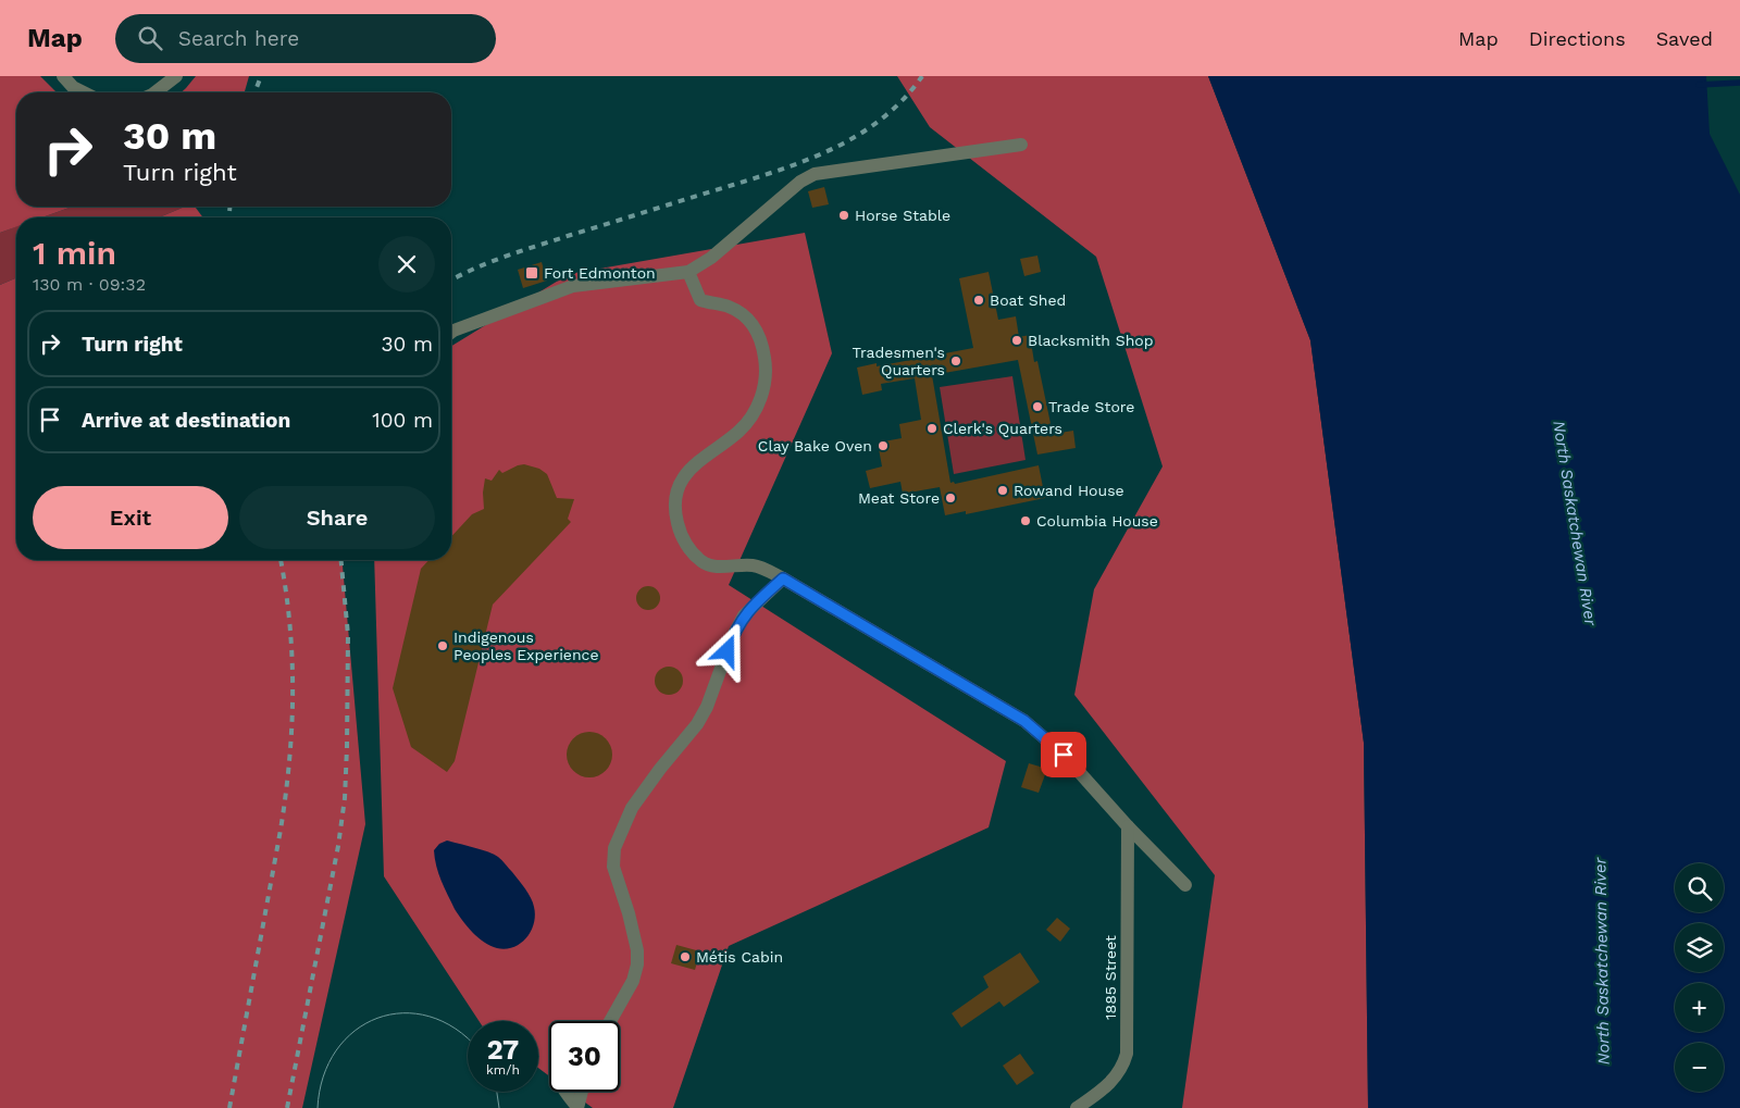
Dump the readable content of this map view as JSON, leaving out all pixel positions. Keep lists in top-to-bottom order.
{
  "streets": {
    "street": ["1885 Street"]
  },
  "water": ["North Saskatchewan River"],
  "places": {
    "other": [
      "Horse Stable",
      "Boat Shed",
      "Blacksmith Shop",
      "Tradesmen's Quarters",
      "Trade Store",
      "Clerk's Quarters",
      "Clay Bake Oven",
      "Rowand House",
      "Meat Store",
      "Columbia House",
      "Indigenous Peoples Experience",
      "Métis Cabin"
    ],
    "transit": ["Fort Edmonton"]
  },
  "page": {
    "header": "Map",
    "search": "Search here",
    "nav": ["Map", "Directions", "Saved"],
    "turn": ["30 m", "Turn right"],
    "heading": ["1 min", "130 m · 09:32"],
    "list": [
      {
        "name": "Turn right",
        "value": "30 m"
      },
      {
        "name": "Arrive at destination",
        "value": "100 m"
      }
    ],
    "buttons": ["Exit", "Share"],
    "map_buttons": ["+", "−"],
    "speed": "27 km/h",
    "limit": "30"
  }
}
